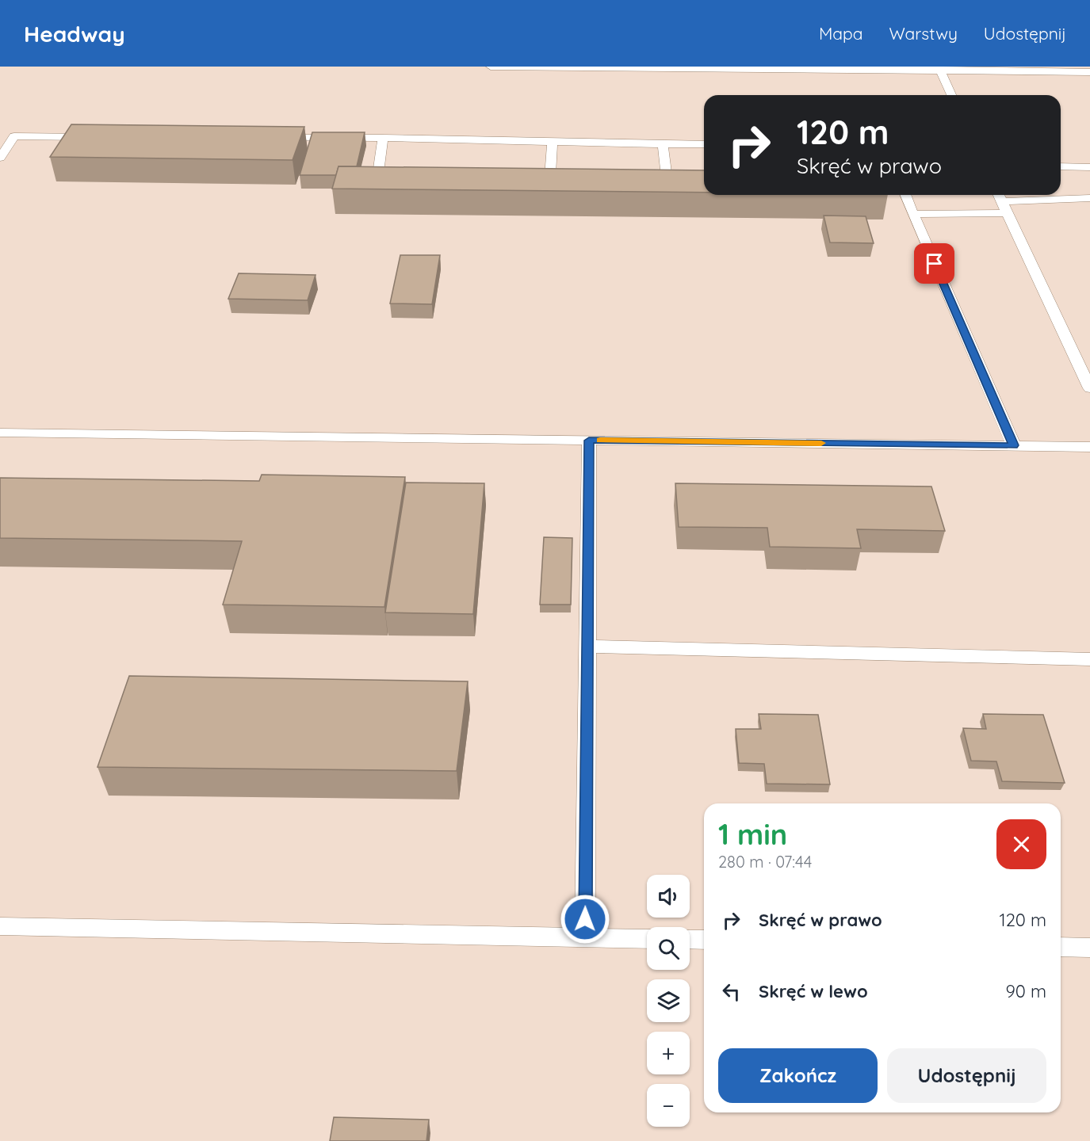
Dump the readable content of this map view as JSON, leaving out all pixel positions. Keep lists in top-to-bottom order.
{
  "page": {
    "header": "Headway",
    "nav": ["Mapa", "Warstwy", "Udostępnij"],
    "turn": ["120 m", "Skręć w prawo"],
    "heading": ["1 min", "280 m · 07:44"],
    "map_buttons": ["+", "−"],
    "list": [
      {
        "name": "Skręć w prawo",
        "value": "120 m"
      },
      {
        "name": "Skręć w lewo",
        "value": "90 m"
      }
    ],
    "buttons": ["Zakończ", "Udostępnij"]
  }
}
